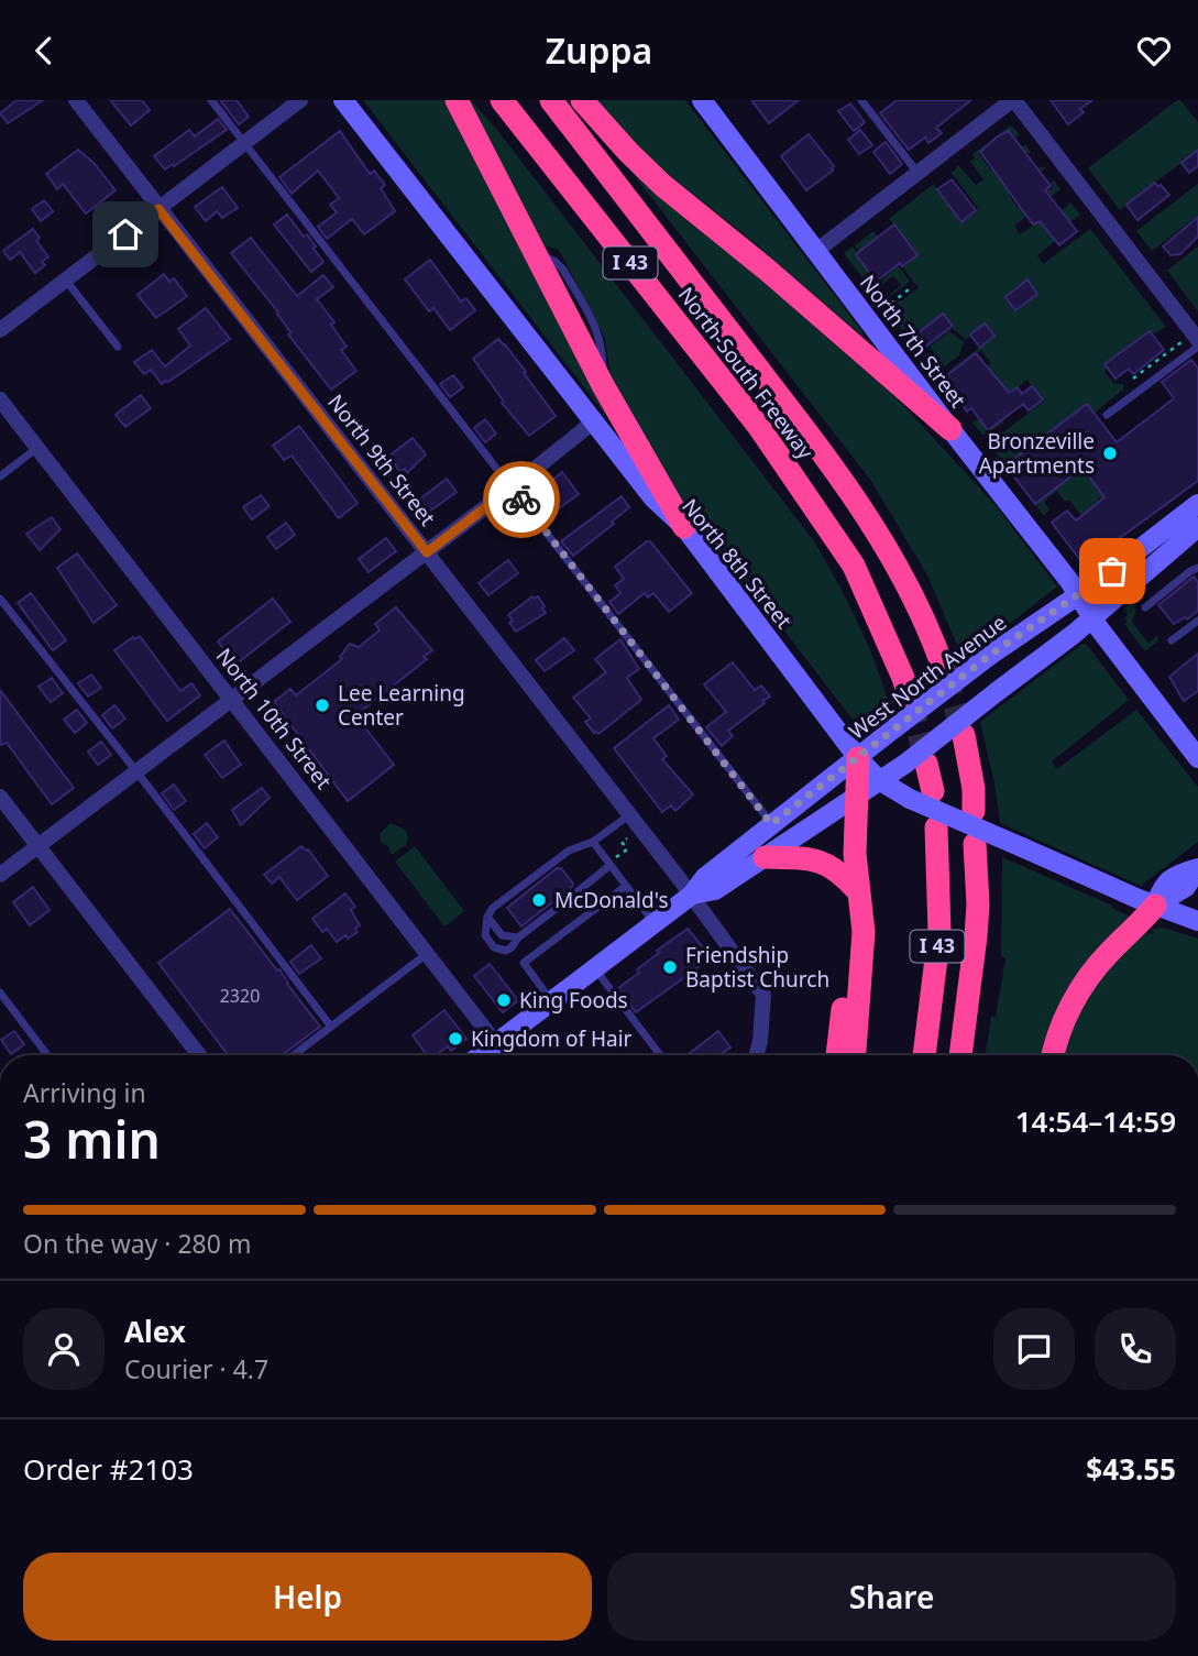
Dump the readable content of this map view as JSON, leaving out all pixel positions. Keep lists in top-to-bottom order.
{
  "streets": {
    "highway": ["I 43", "North-South Freeway"],
    "main road": ["North 7th Street", "North 8th Street", "West North Avenue"],
    "street": ["North 9th Street", "North 10th Street"]
  },
  "crossings": [
    ["North 7th Street", "West North Avenue"],
    ["North 9th Street", "West North Avenue"],
    ["North 8th Street", "West North Avenue"],
    ["West North Avenue", "North 10th Street"]
  ],
  "places": [
    "Bronzeville Apartments",
    "Lee Learning Center",
    "McDonald's",
    "Friendship Baptist Church",
    "King Foods",
    "Kingdom of Hair"
  ],
  "house_numbers": ["2320"],
  "page": {
    "header": "Zuppa",
    "heading": ["3 min", "Arriving in", "14:54–14:59"],
    "panel": [
      "Alex",
      "Courier · 4.7",
      "Order #2103",
      "$43.55"
    ],
    "bar": "On the way · 280 m",
    "buttons": ["Help", "Share"]
  }
}
